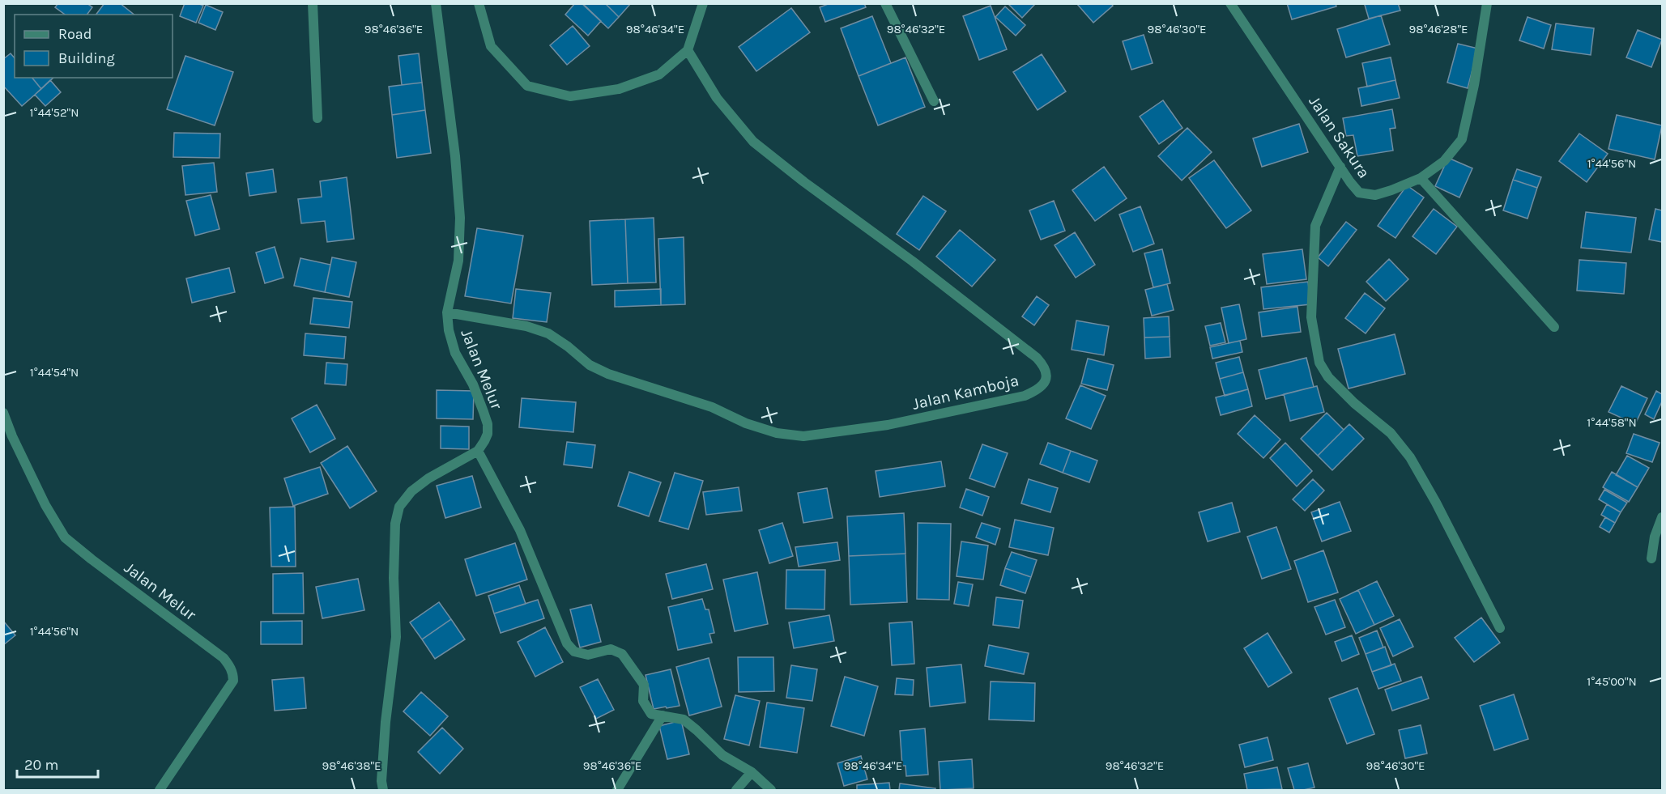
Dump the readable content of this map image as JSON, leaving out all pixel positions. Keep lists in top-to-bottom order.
{
  "streets": {
    "street": ["Jalan Sakura", "Jalan Melur", "Jalan Kamboja"]
  },
  "crossings": [
    ["Jalan Melur", "Jalan Kamboja"]
  ],
  "legend": ["Road", "Building"],
  "scale_bar": "20 m",
  "coordinates": [
    "98°46'36\"E",
    "98°46'34\"E",
    "98°46'32\"E",
    "98°46'30\"E",
    "98°46'28\"E",
    "1°44'52\"N",
    "1°44'56\"N",
    "1°44'54\"N",
    "1°44'58\"N",
    "1°45'00\"N",
    "98°46'38\"E"
  ]
}
